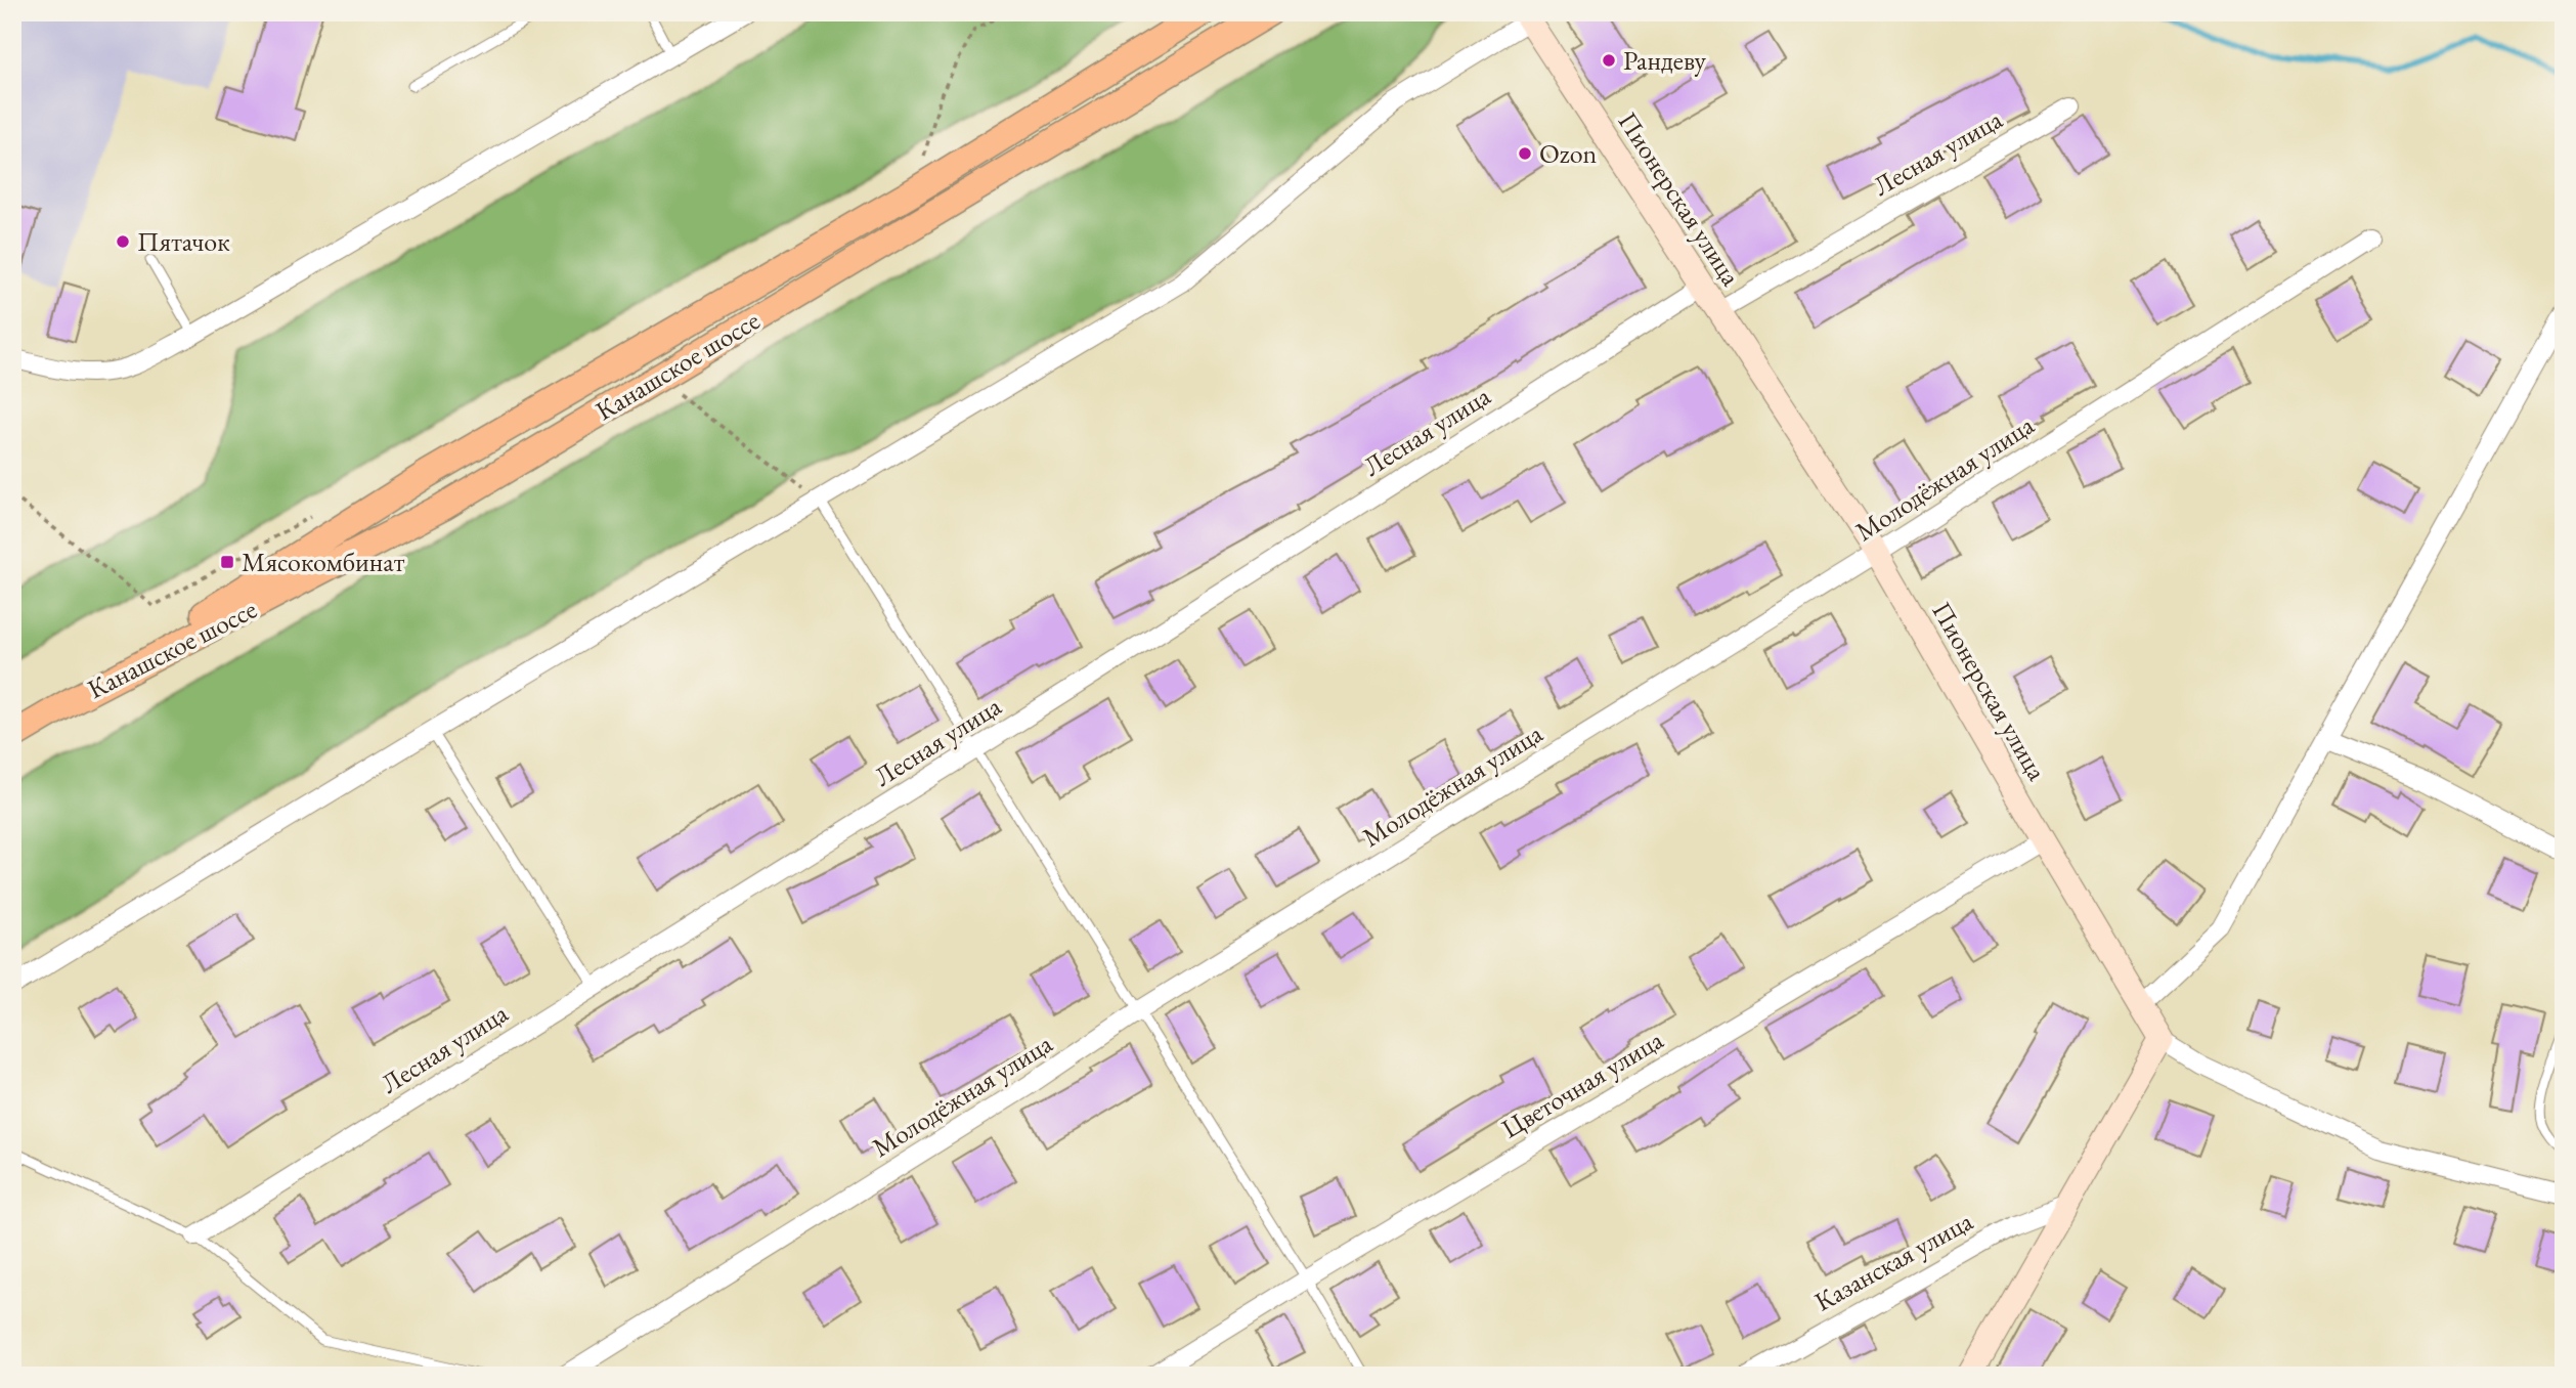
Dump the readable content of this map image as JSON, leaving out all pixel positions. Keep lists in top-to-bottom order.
{
  "streets": {
    "main road": ["Канашское шоссе"],
    "street": [
      "Лесная улица",
      "Пионерская улица",
      "Молодёжная улица",
      "Цветочная улица",
      "Казанская улица"
    ]
  },
  "crossings": [
    ["Лесная улица", "Пионерская улица"],
    ["Пионерская улица", "Молодёжная улица"],
    ["Пионерская улица", "Цветочная улица"]
  ],
  "places": {
    "other": ["Рандеву", "Ozon", "Пятачок"],
    "transit": ["Мясокомбинат"]
  }
}
